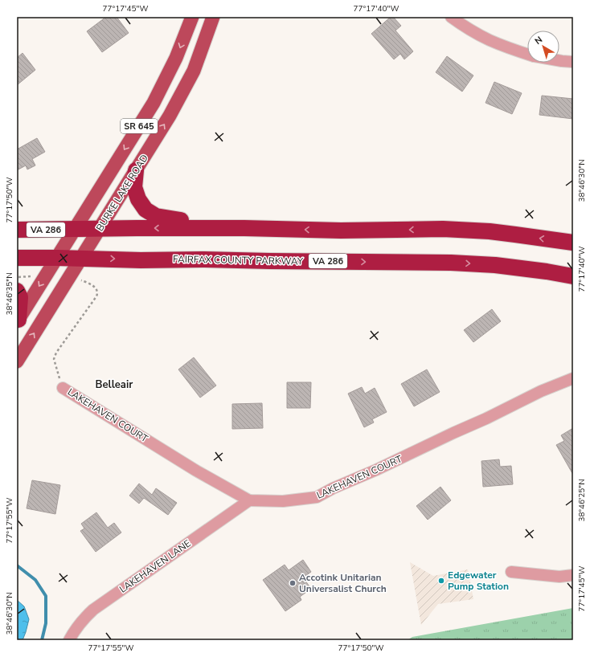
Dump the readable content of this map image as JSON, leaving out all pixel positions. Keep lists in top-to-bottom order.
{
  "streets": {
    "highway": ["VA 286", "FAIRFAX COUNTY PARKWAY"],
    "main road": ["SR 645", "BURKE LAKE ROAD"],
    "street": ["LAKEHAVEN COURT", "LAKEHAVEN LANE"]
  },
  "crossings": [
    ["SR 645", "VA 286"],
    ["SR 645", "FAIRFAX COUNTY PARKWAY"],
    ["BURKE LAKE ROAD", "VA 286"],
    ["BURKE LAKE ROAD", "FAIRFAX COUNTY PARKWAY"],
    ["LAKEHAVEN COURT", "LAKEHAVEN LANE"]
  ],
  "districts": ["Belleair"],
  "places": ["Edgewater Pump Station", "Accotink Unitarian Universalist Church"],
  "north": "top left",
  "coordinates": [
    "77°17'45\"W",
    "77°17'40\"W",
    "38°46'30\"N",
    "77°17'50\"W",
    "38°46'35\"N",
    "38°46'25\"N",
    "77°17'55\"W"
  ]
}
